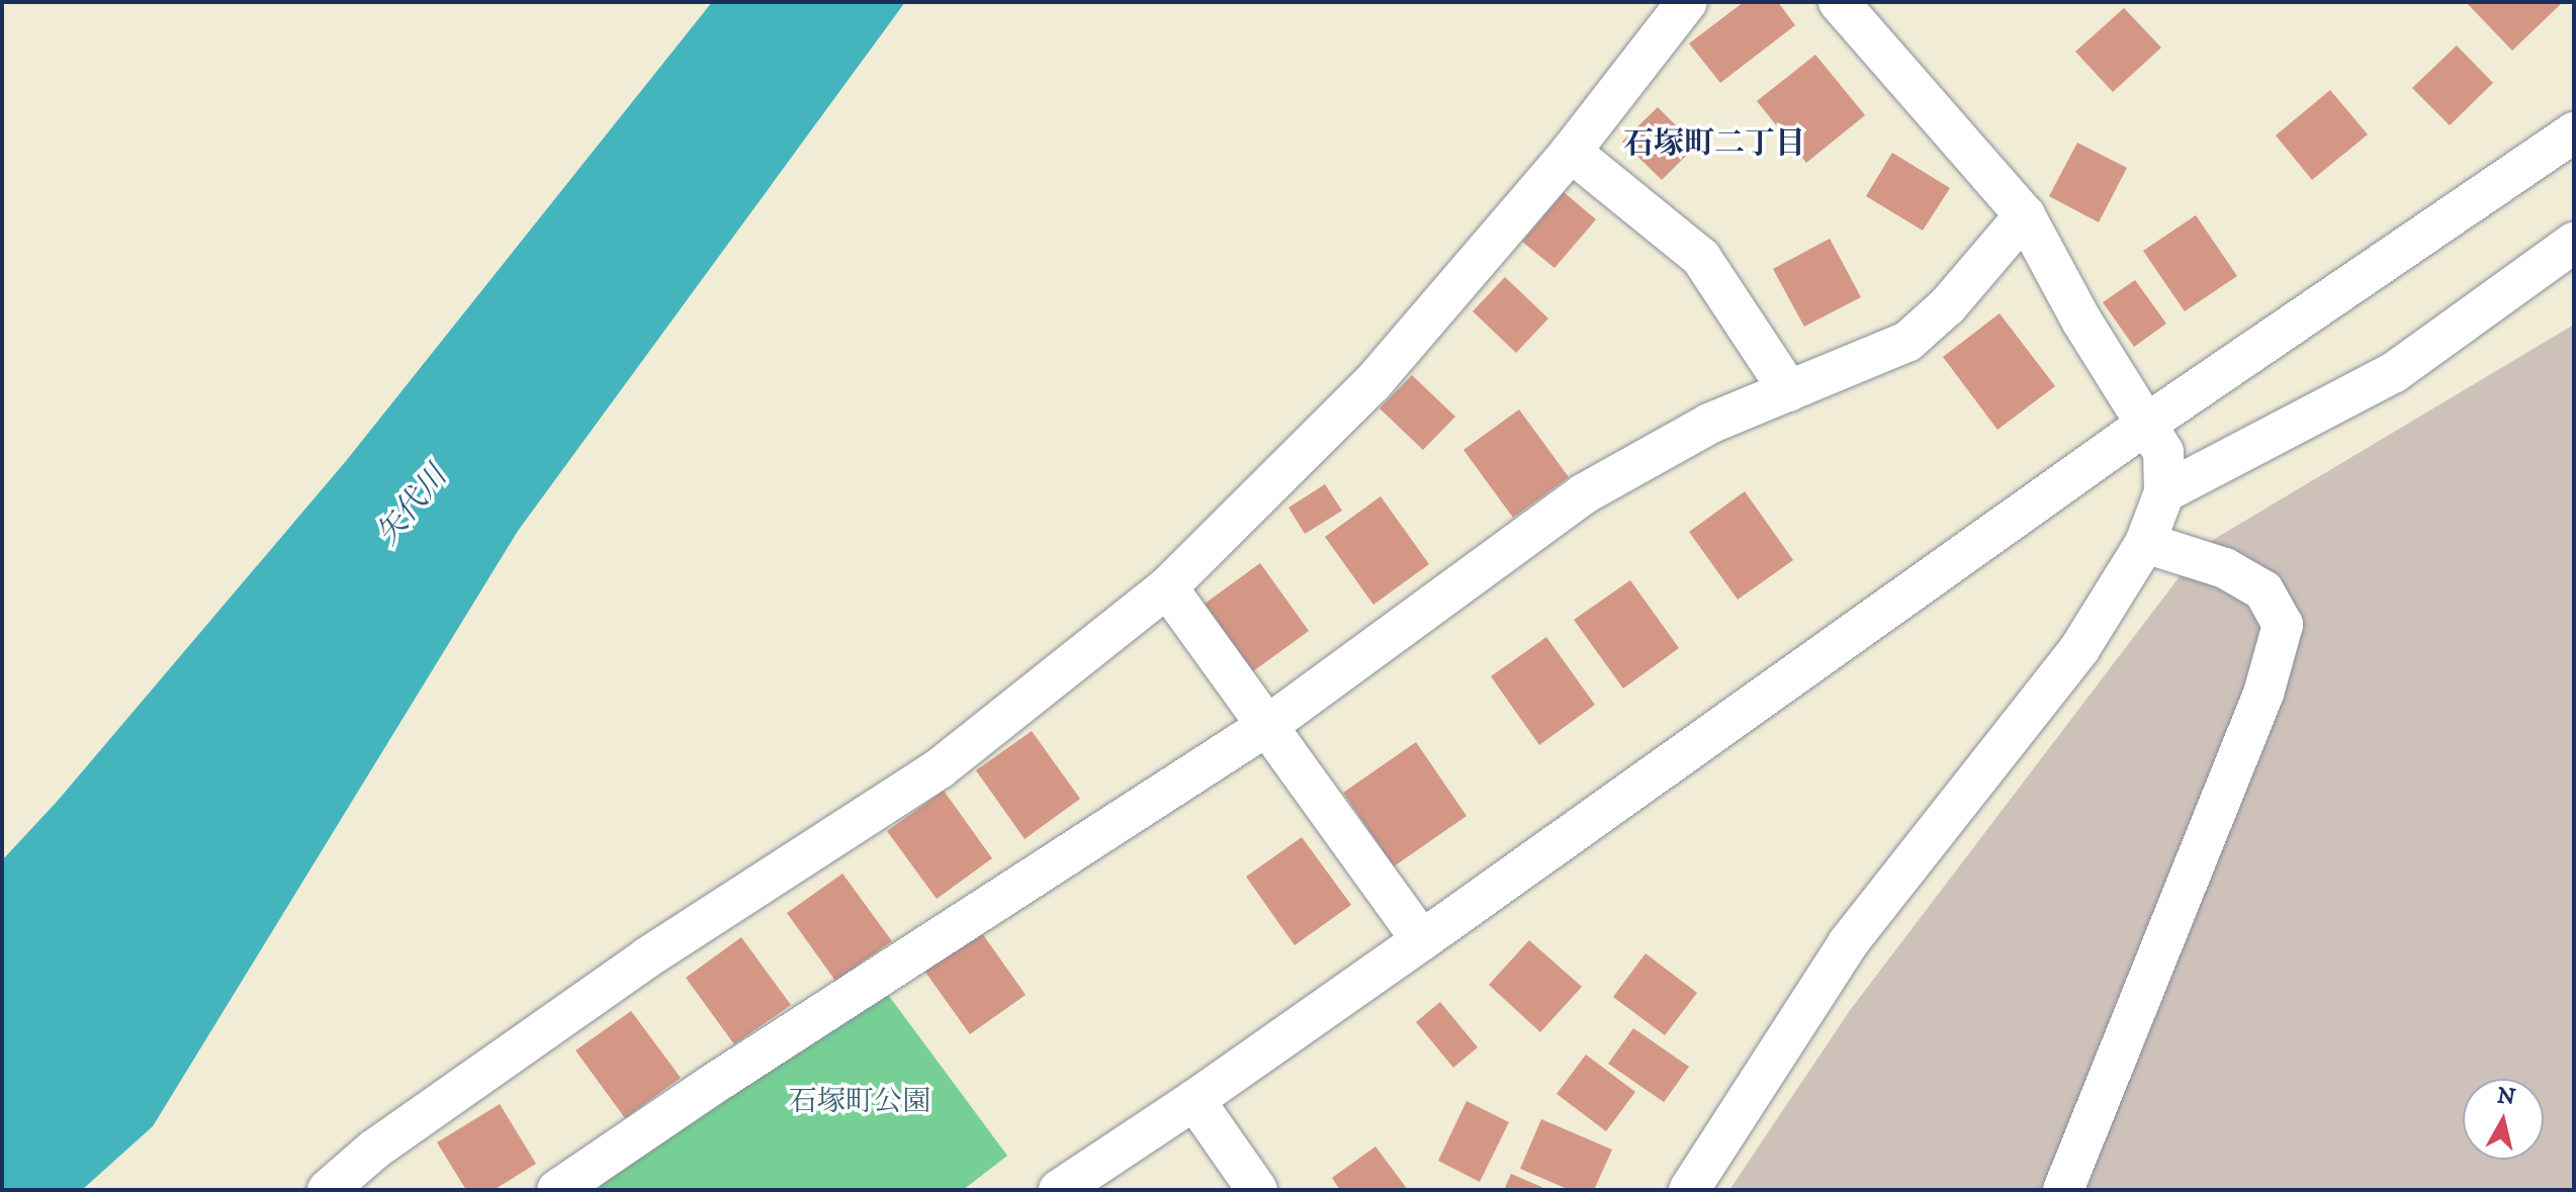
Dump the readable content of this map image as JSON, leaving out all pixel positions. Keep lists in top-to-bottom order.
{
  "districts": ["石塚町二丁目"],
  "water": ["矢代川"],
  "parks": ["石塚町公園"],
  "north": "top"
}
